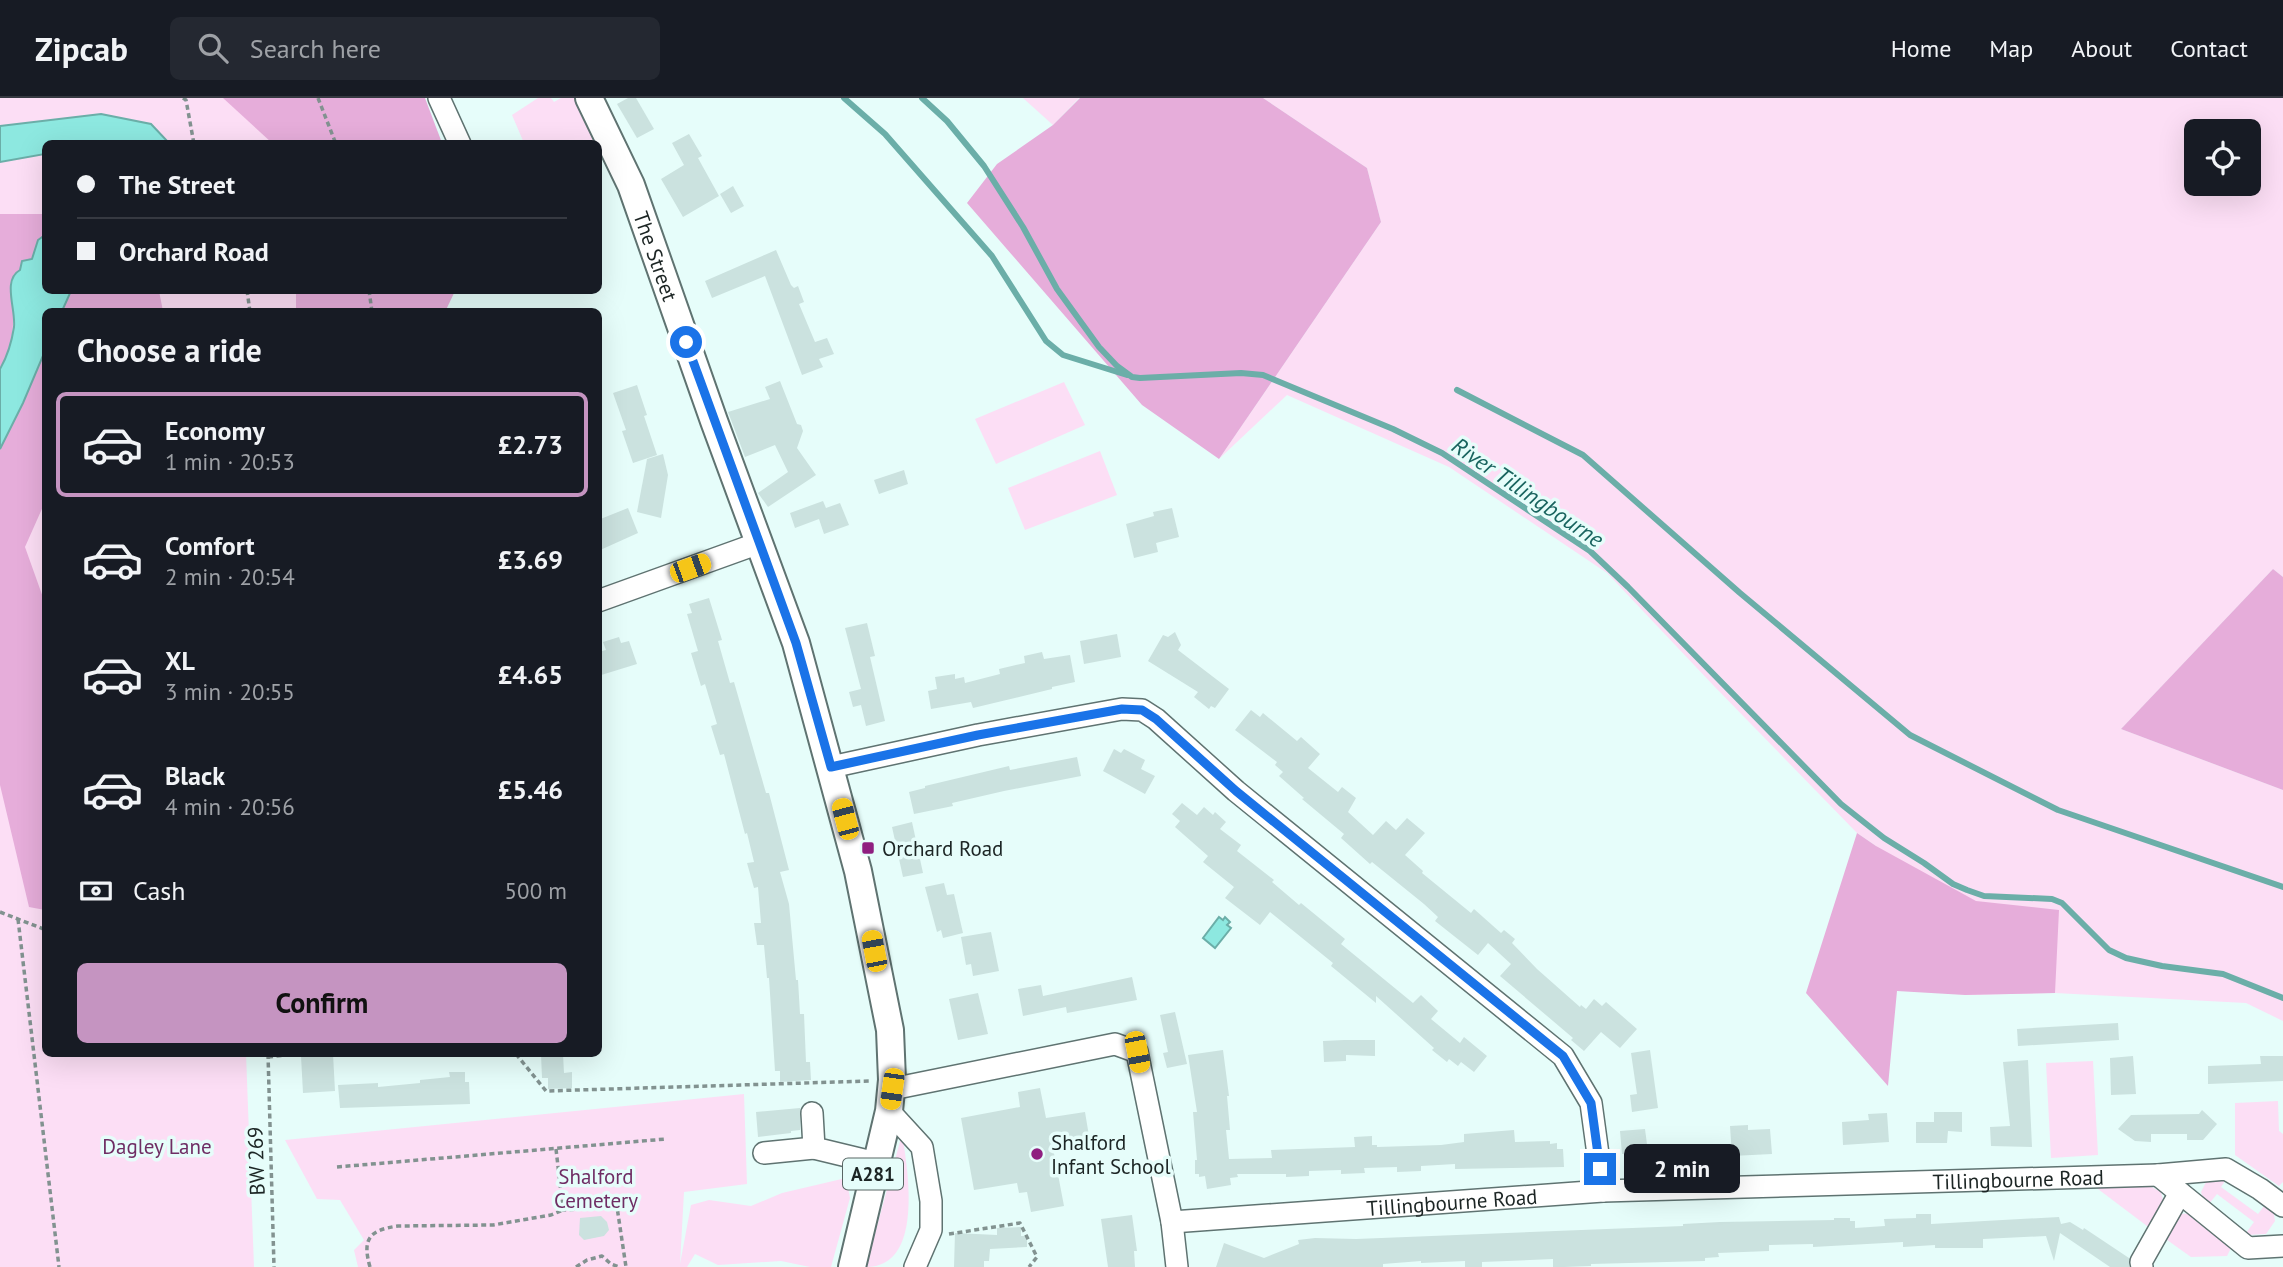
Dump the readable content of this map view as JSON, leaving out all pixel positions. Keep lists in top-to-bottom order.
{
  "streets": {
    "main road": ["The Street", "A281"],
    "street": ["Tillingbourne Road"],
    "path": ["BW 269"]
  },
  "water": ["River Tillingbourne"],
  "parks": ["Dagley Lane", "Shalford Cemetery"],
  "places": {
    "transit": ["Orchard Road"],
    "other": ["Shalford Infant School"]
  },
  "page": {
    "header": "Zipcab",
    "search": "Search here",
    "nav": [
      "Home",
      "Map",
      "About",
      "Contact"
    ],
    "banner": ["The Street", "Orchard Road"],
    "heading": "Choose a ride",
    "list": [
      {
        "name": "Economy",
        "note": "1 min · 20:53",
        "value": "£2.73"
      },
      {
        "name": "Comfort",
        "note": "2 min · 20:54",
        "value": "£3.69"
      },
      {
        "name": "XL",
        "note": "3 min · 20:55",
        "value": "£4.65"
      },
      {
        "name": "Black",
        "note": "4 min · 20:56",
        "value": "£5.46"
      }
    ],
    "pay": ["Cash", "500 m"],
    "buttons": "Confirm",
    "bubble": "2 min"
  }
}
